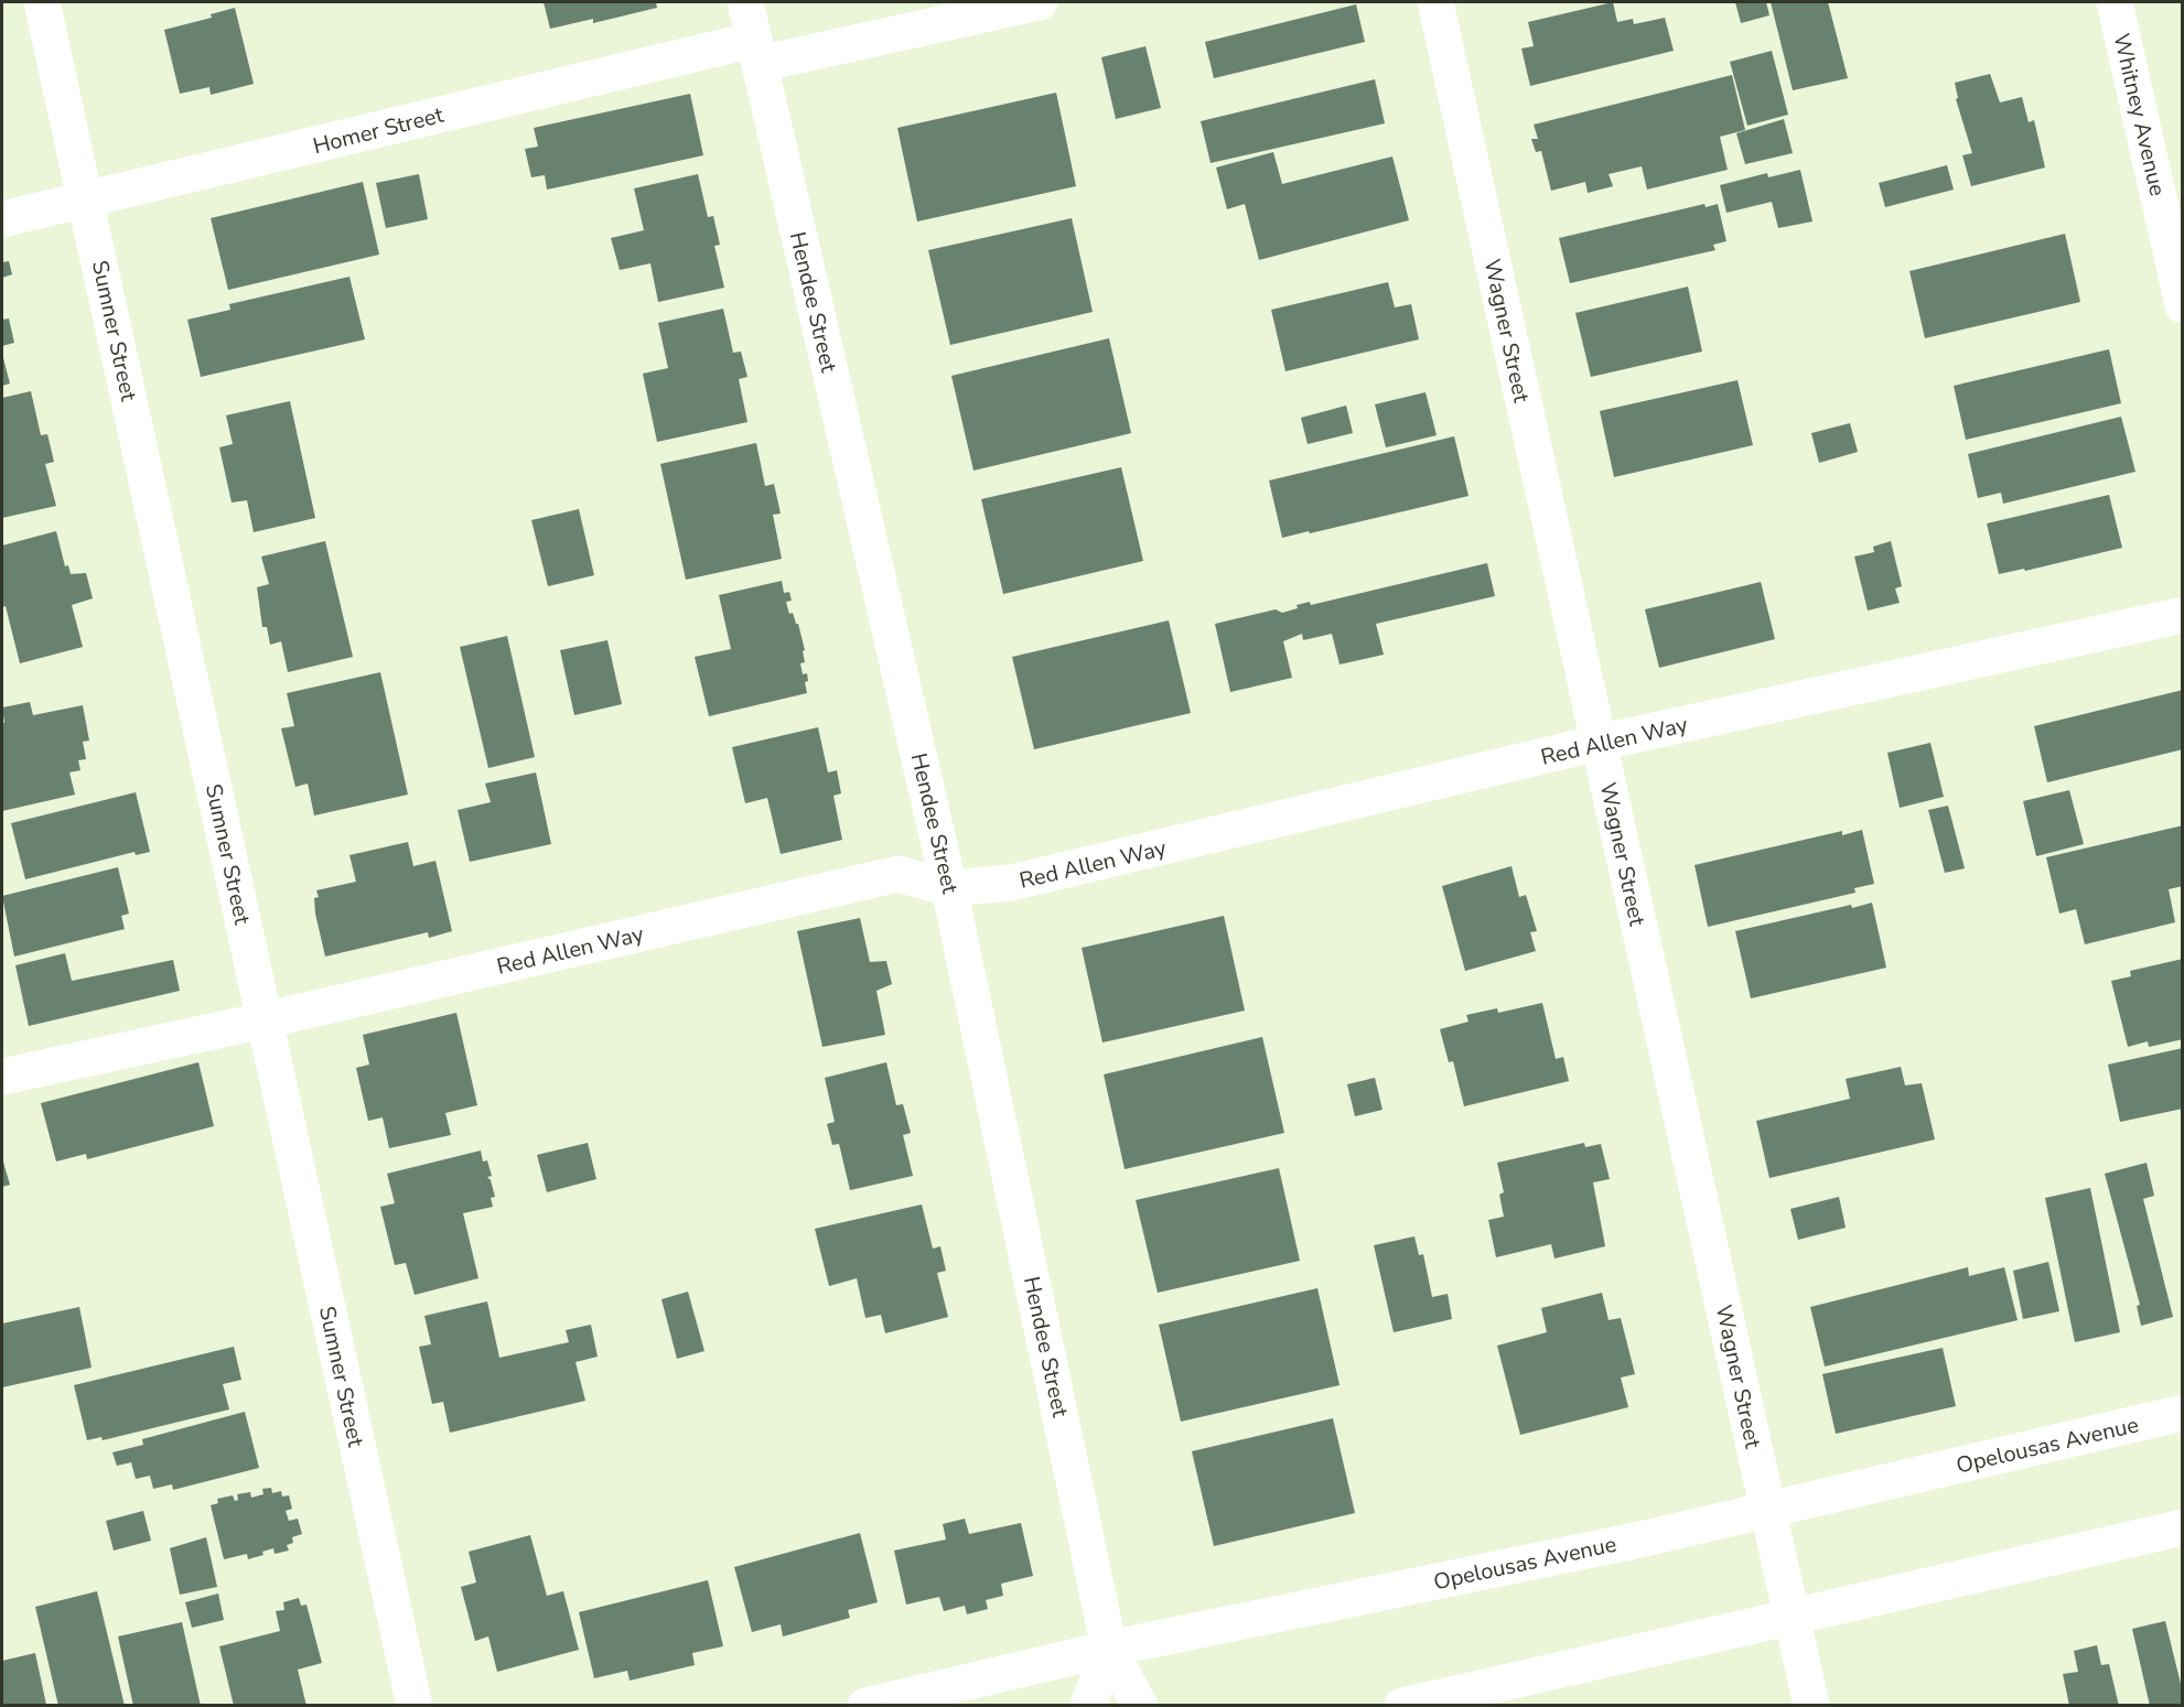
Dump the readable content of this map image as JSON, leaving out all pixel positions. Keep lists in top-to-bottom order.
{
  "streets": {
    "street": [
      "Whitney Avenue",
      "Homer Street",
      "Hendee Street",
      "Sumner Street",
      "Wagner Street",
      "Red Allen Way",
      "Opelousas Avenue"
    ]
  },
  "crossings": [
    ["Homer Street", "Hendee Street"],
    ["Homer Street", "Sumner Street"],
    ["Hendee Street", "Red Allen Way"],
    ["Hendee Street", "Opelousas Avenue"],
    ["Sumner Street", "Red Allen Way"],
    ["Wagner Street", "Red Allen Way"],
    ["Wagner Street", "Opelousas Avenue"]
  ]
}
